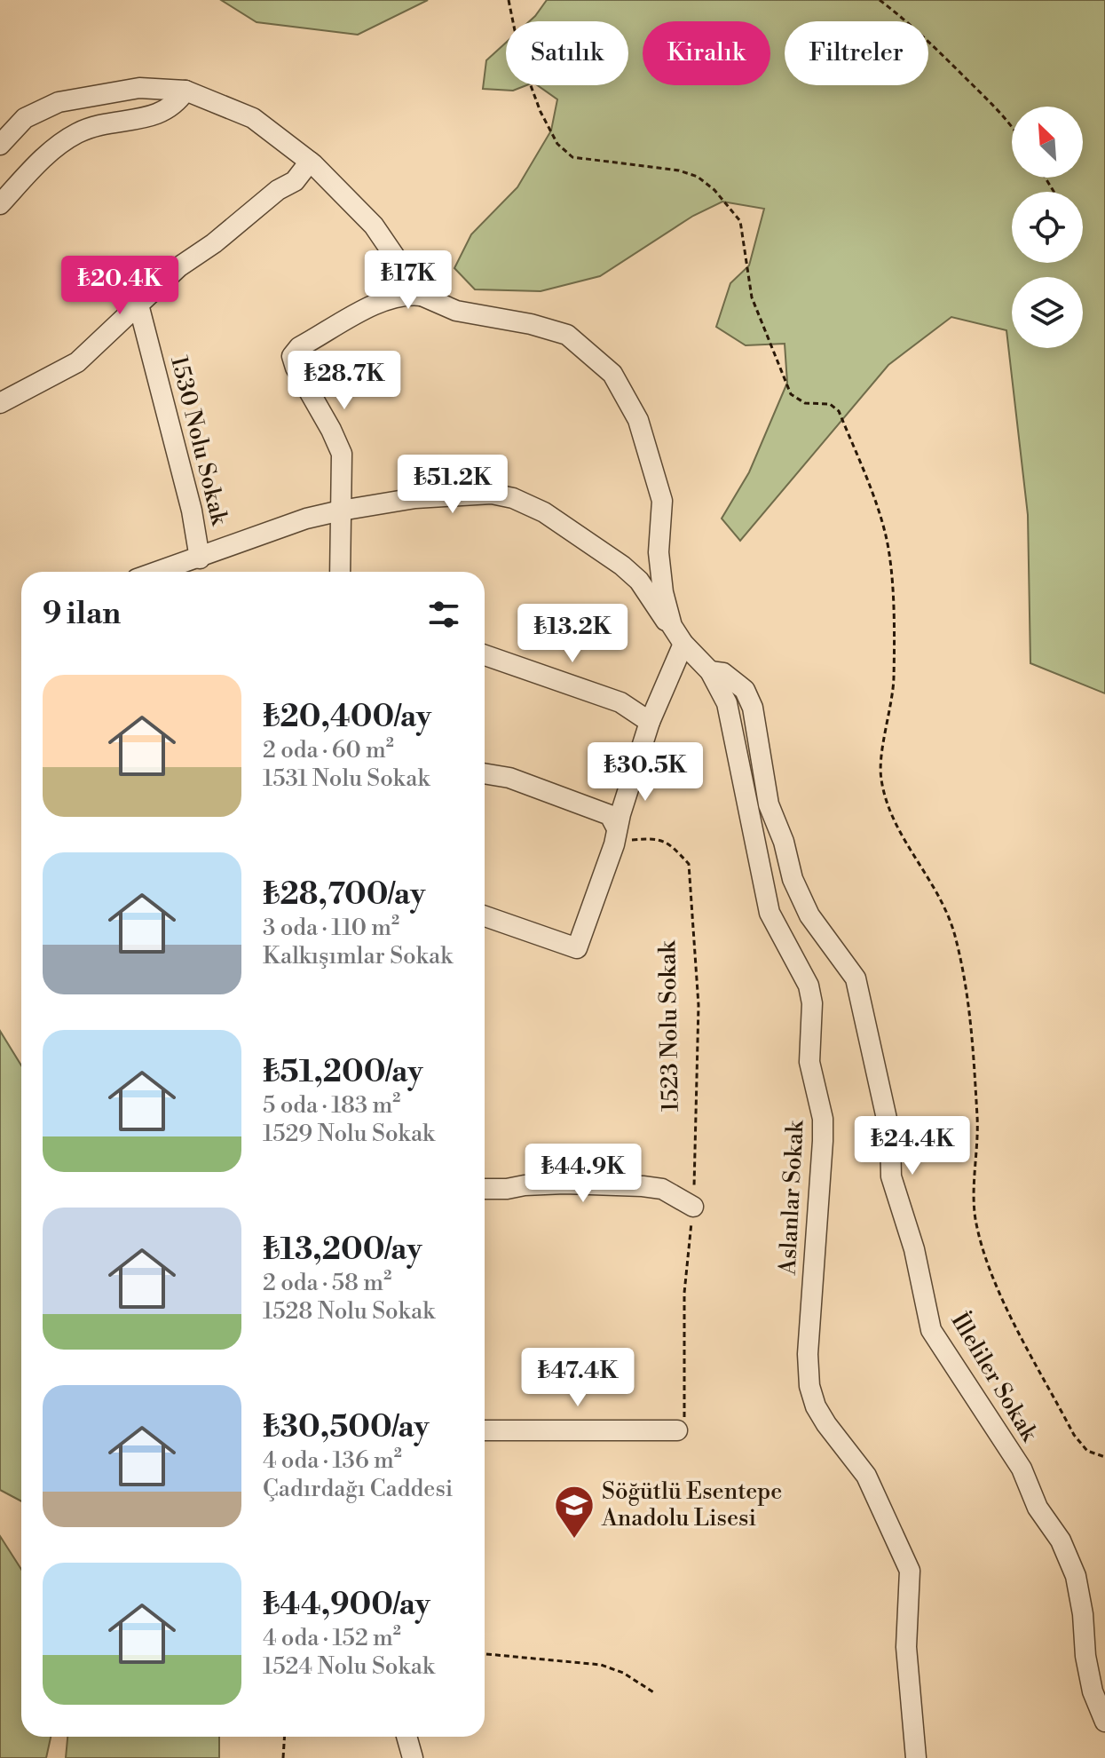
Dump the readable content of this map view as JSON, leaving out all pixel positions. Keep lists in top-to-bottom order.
{
  "streets": {
    "street": ["1530 Nolu Sokak", "Aslanlar Sokak", "İlleliler Sokak"],
    "path": ["1523 Nolu Sokak"]
  },
  "crossings": [
    ["Aslanlar Sokak", "İlleliler Sokak"]
  ],
  "places": {
    "school or university": ["Söğütlü Esentepe Anadolu Lisesi"]
  },
  "north": "top left",
  "page": {
    "chip": ["Satılık", "Kiralık", "Filtreler"],
    "price": [
      "₺17K",
      "₺20.4K",
      "₺28.7K",
      "₺51.2K",
      "₺13.2K",
      "₺30.5K",
      "₺24.4K",
      "₺44.9K",
      "₺47.4K"
    ],
    "heading": "9 ilan",
    "list": [
      {
        "name": "₺20,400/ay",
        "note": "2 oda · 60 m² · 1531 Nolu Sokak"
      },
      {
        "name": "₺28,700/ay",
        "note": "3 oda · 110 m² · Kalkışımlar Sokak"
      },
      {
        "name": "₺51,200/ay",
        "note": "5 oda · 183 m² · 1529 Nolu Sokak"
      },
      {
        "name": "₺13,200/ay",
        "note": "2 oda · 58 m² · 1528 Nolu Sokak"
      },
      {
        "name": "₺30,500/ay",
        "note": "4 oda · 136 m² · Çadırdağı Caddesi"
      },
      {
        "name": "₺44,900/ay",
        "note": "4 oda · 152 m² · 1524 Nolu Sokak"
      }
    ]
  }
}
